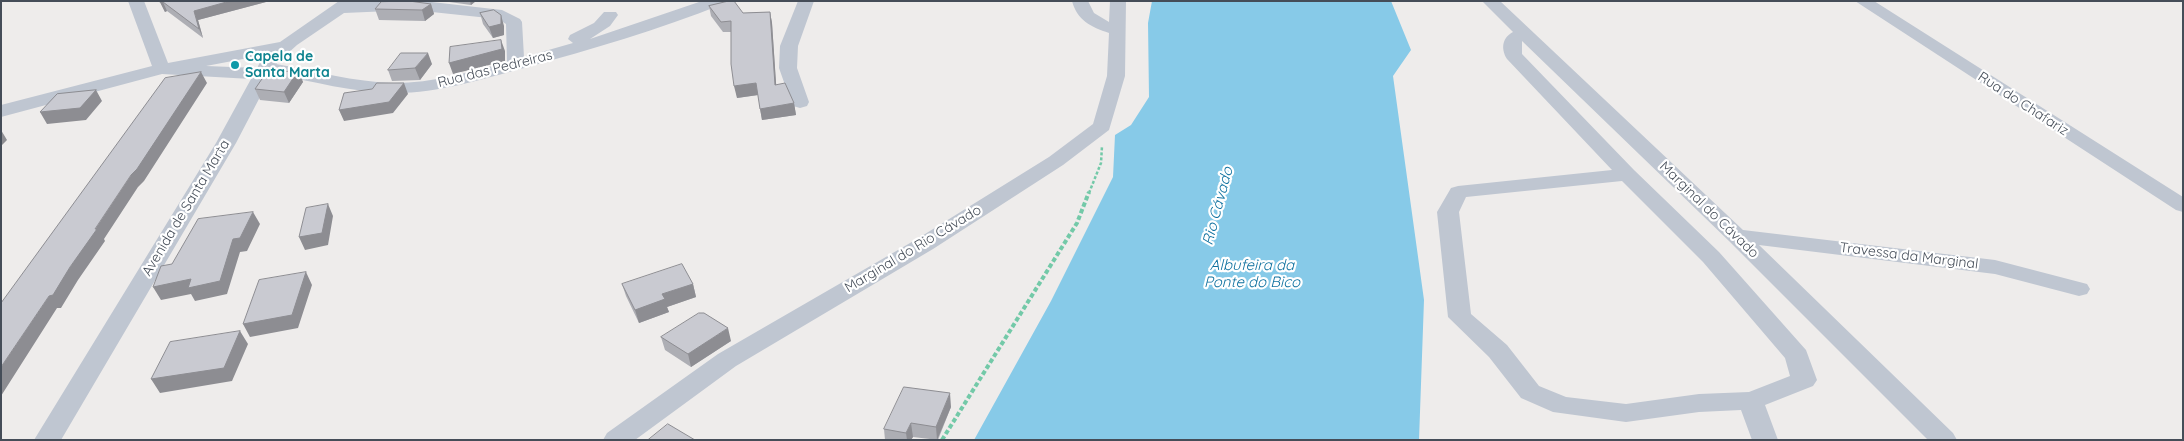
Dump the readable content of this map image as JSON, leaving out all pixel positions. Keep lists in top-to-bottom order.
{
  "streets": {
    "street": [
      "Rua das Pedreiras",
      "Rua do Chafariz",
      "Avenida de Santa Marta",
      "Marginal do Cávado",
      "Marginal do Rio Cávado",
      "Travessa da Marginal"
    ]
  },
  "crossings": [
    ["Rua das Pedreiras", "Avenida de Santa Marta"],
    ["Marginal do Cávado", "Travessa da Marginal"]
  ],
  "water": ["Rio Cávado", "Albufeira da Ponte do Bico"],
  "places": ["Capela de Santa Marta"]
}
